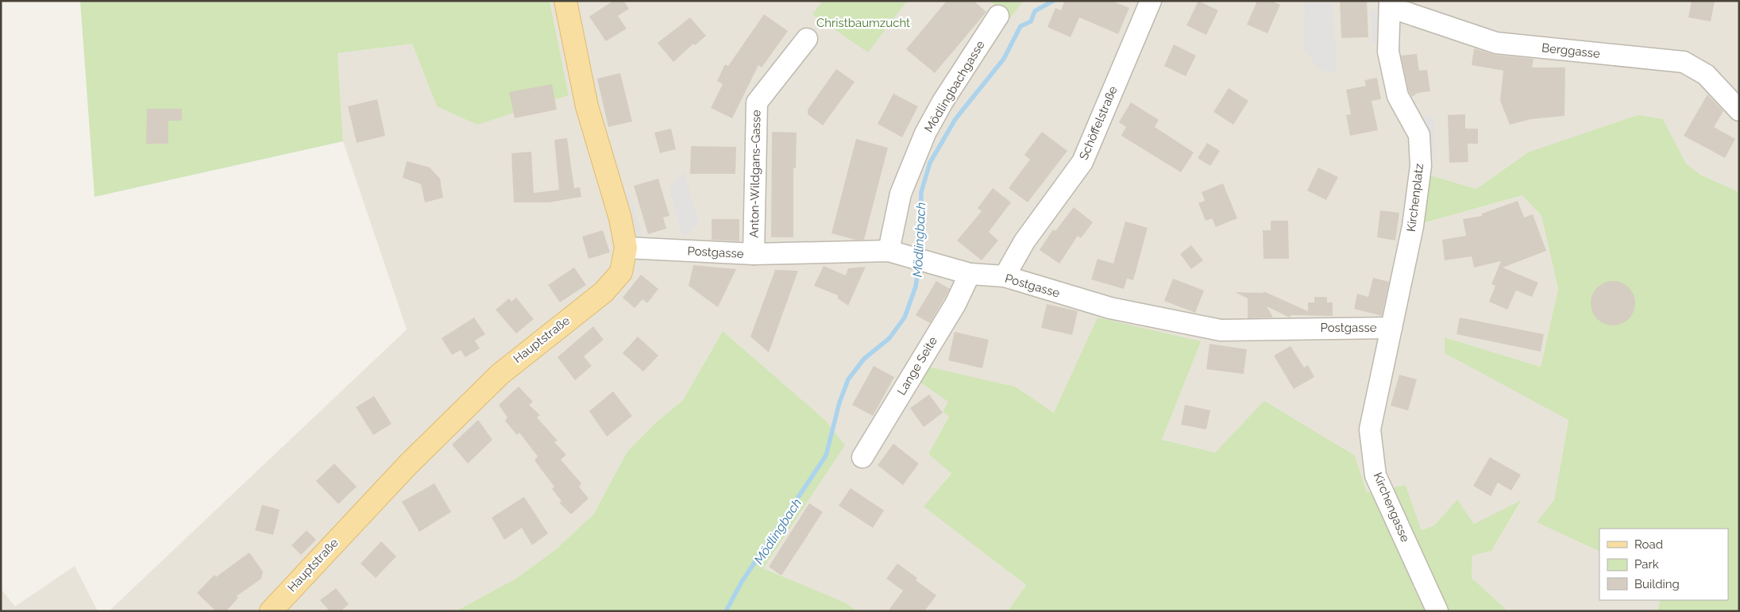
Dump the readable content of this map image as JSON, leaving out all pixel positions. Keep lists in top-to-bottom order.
{
  "streets": {
    "main road": ["Hauptstraße"],
    "street": [
      "Berggasse",
      "Mödlingbachgasse",
      "Schöffelstraße",
      "Anton-Wildgans-Gasse",
      "Kirchenplatz",
      "Postgasse",
      "Lange Seite",
      "Kirchengasse"
    ]
  },
  "crossings": [
    ["Berggasse", "Kirchenplatz"],
    ["Mödlingbachgasse", "Postgasse"],
    ["Schöffelstraße", "Postgasse"],
    ["Anton-Wildgans-Gasse", "Postgasse"],
    ["Kirchenplatz", "Postgasse"],
    ["Kirchenplatz", "Kirchengasse"],
    ["Postgasse", "Hauptstraße"],
    ["Postgasse", "Lange Seite"],
    ["Postgasse", "Kirchengasse"]
  ],
  "water": ["Mödlingbach"],
  "parks": ["Christbaumzucht"],
  "legend": ["Road", "Park", "Building"]
}
